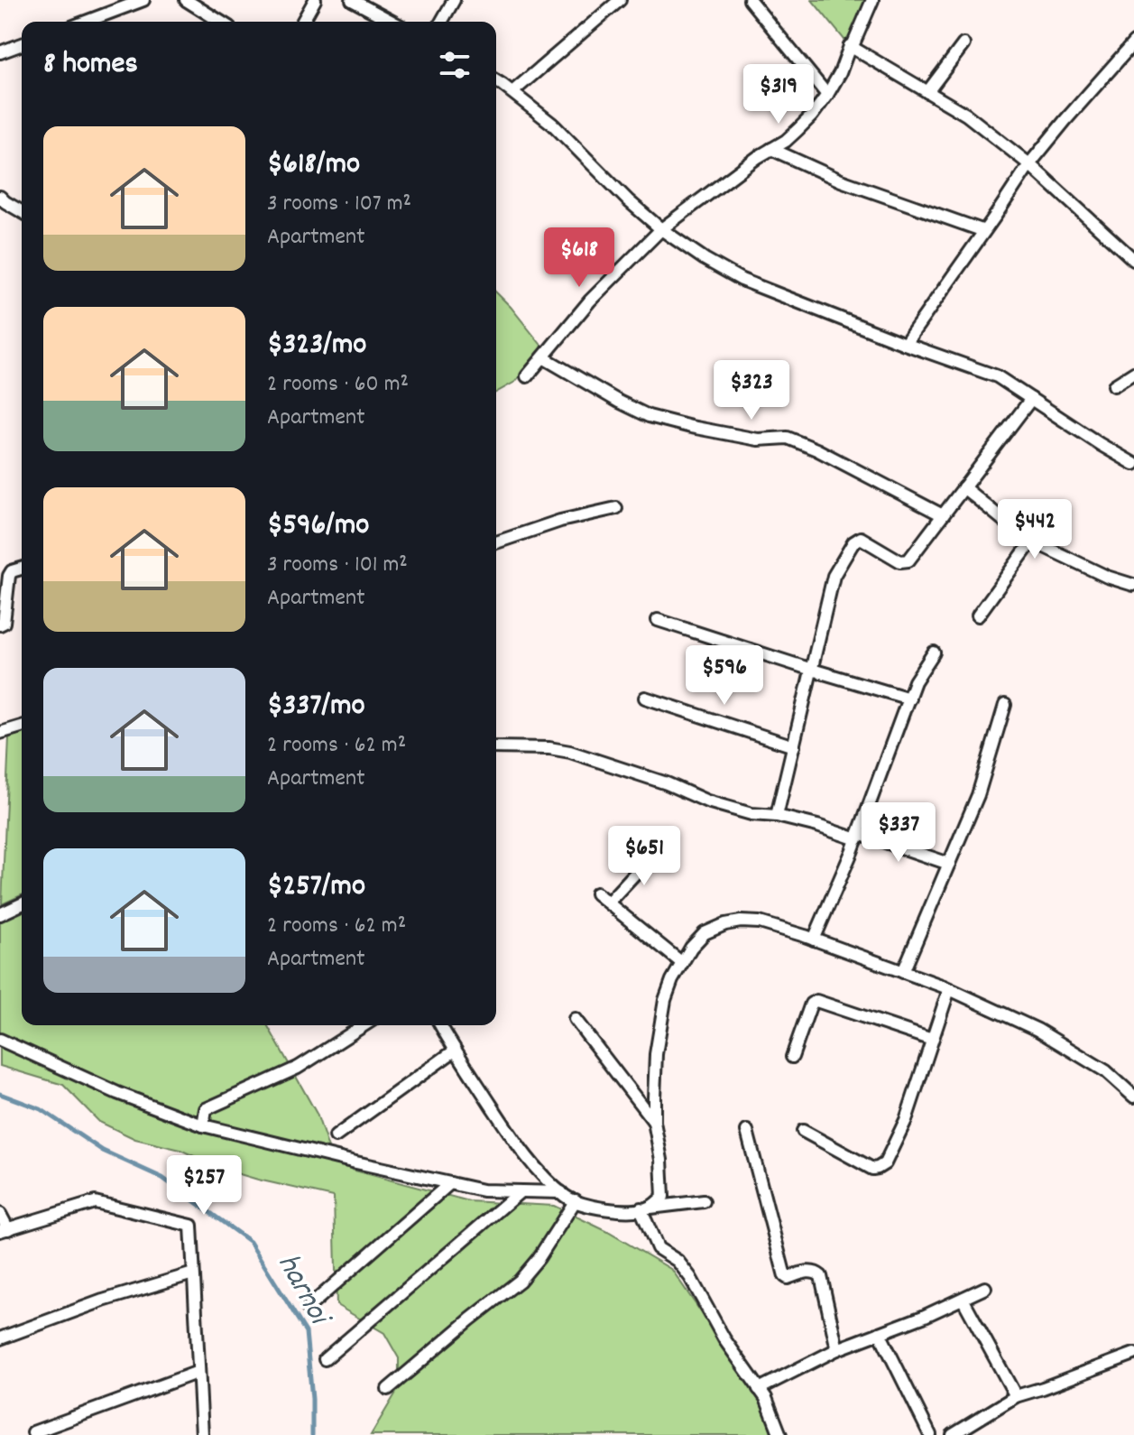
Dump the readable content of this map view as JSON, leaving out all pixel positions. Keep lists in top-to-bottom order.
{
  "water": ["harnoi"],
  "page": {
    "heading": "8 homes",
    "price": [
      "$319",
      "$618",
      "$323",
      "$442",
      "$596",
      "$337",
      "$651",
      "$257"
    ],
    "list": [
      {
        "name": "$618/mo",
        "note": "3 rooms · 107 m² · Apartment"
      },
      {
        "name": "$323/mo",
        "note": "2 rooms · 60 m² · Apartment"
      },
      {
        "name": "$596/mo",
        "note": "3 rooms · 101 m² · Apartment"
      },
      {
        "name": "$337/mo",
        "note": "2 rooms · 62 m² · Apartment"
      },
      {
        "name": "$257/mo",
        "note": "2 rooms · 62 m² · Apartment"
      }
    ]
  }
}
